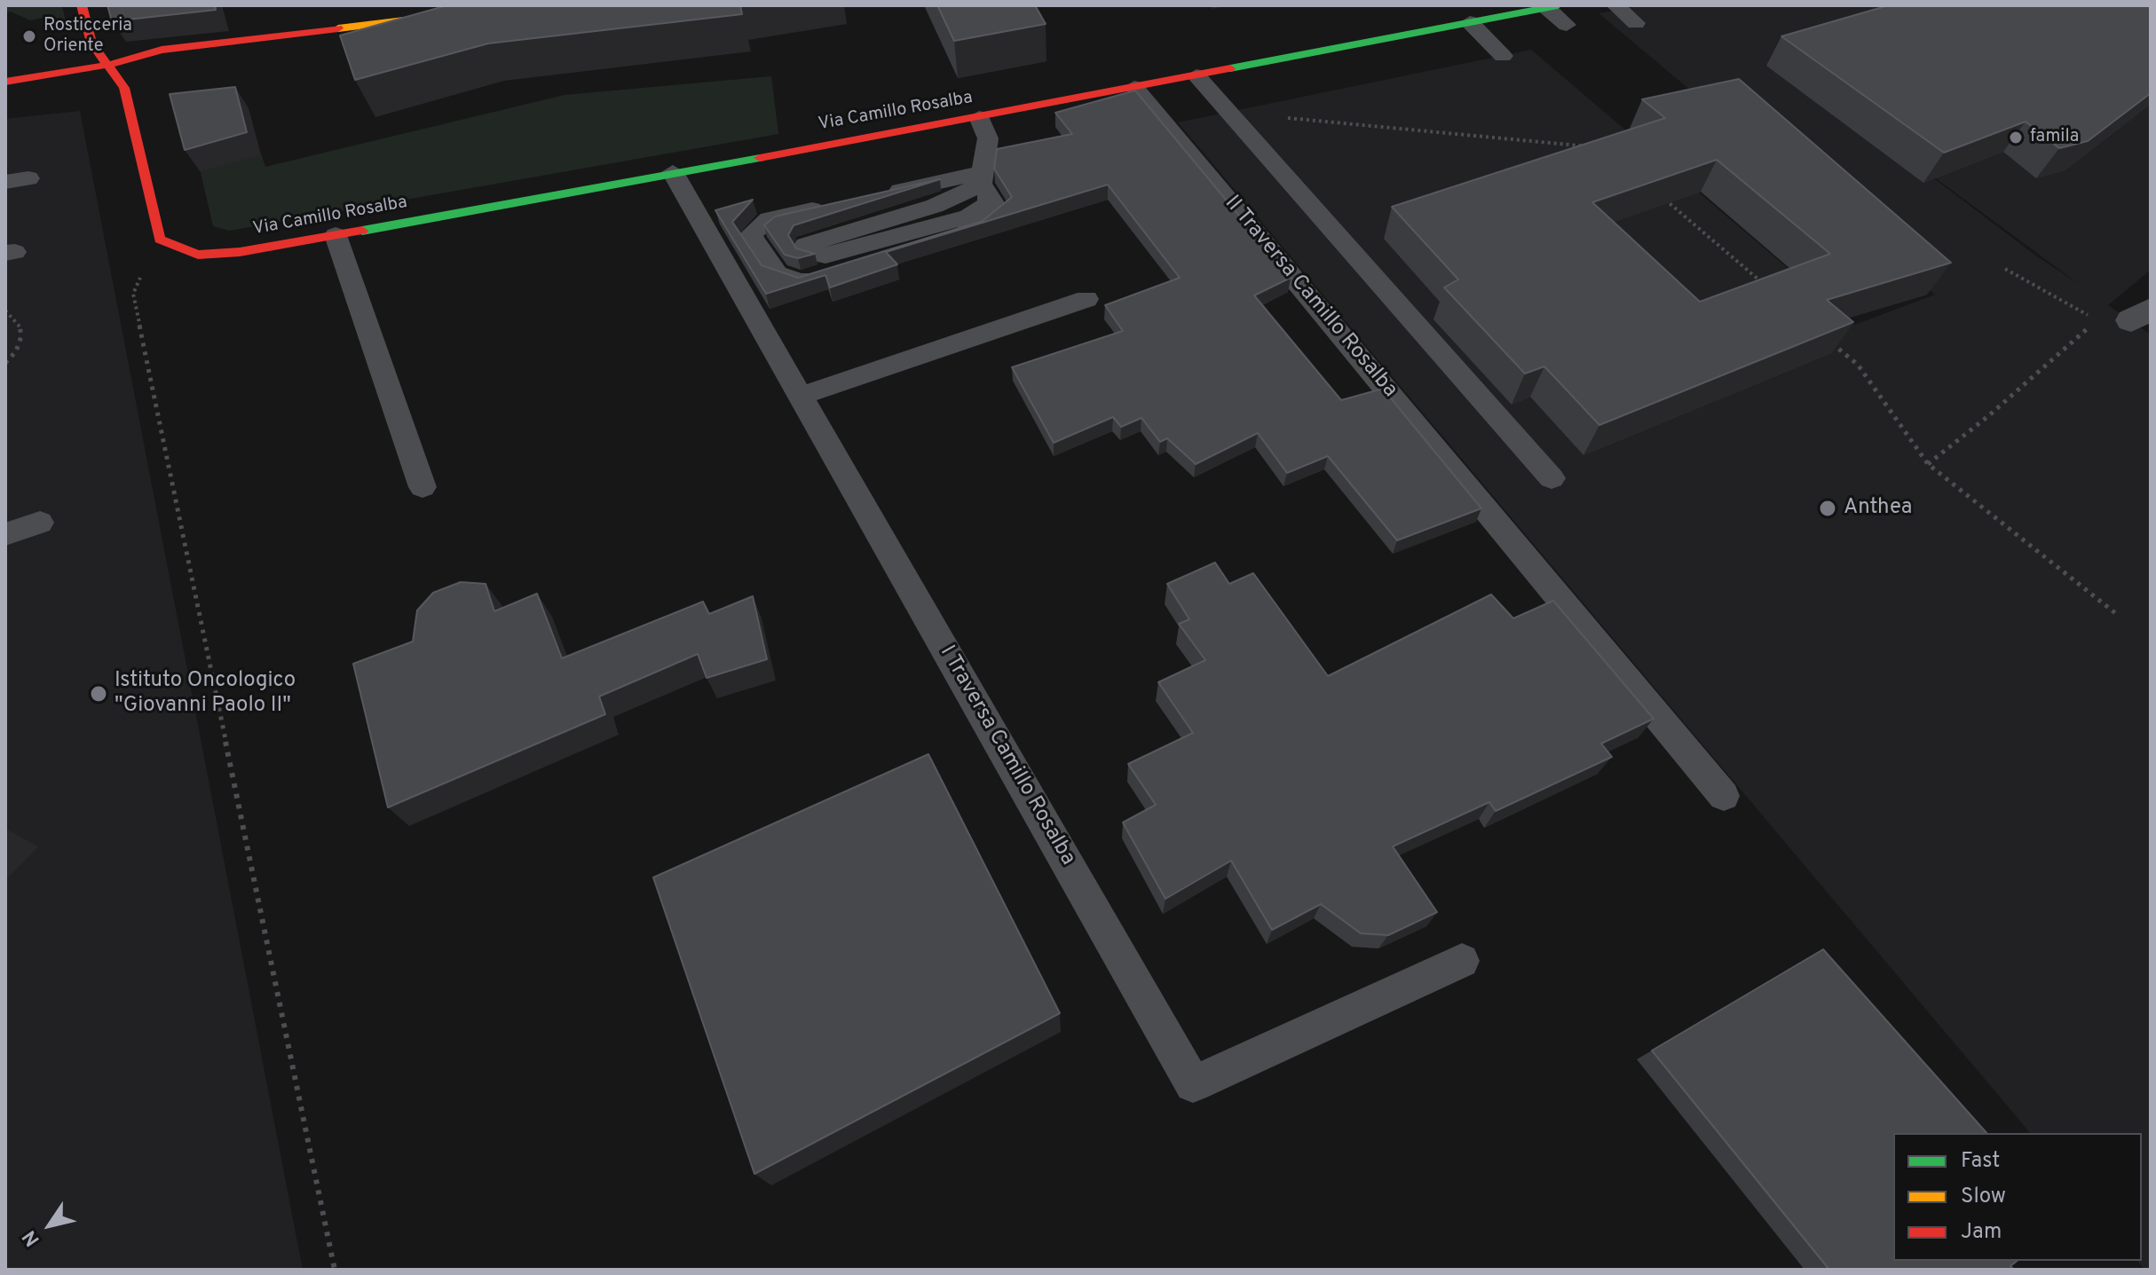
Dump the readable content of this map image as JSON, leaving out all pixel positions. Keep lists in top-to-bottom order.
{
  "streets": {
    "street": ["Via Camillo Rosalba"],
    "lane": ["II Traversa Camillo Rosalba", "I Traversa Camillo Rosalba"]
  },
  "crossings": [
    ["Via Camillo Rosalba", "II Traversa Camillo Rosalba"],
    ["Via Camillo Rosalba", "I Traversa Camillo Rosalba"]
  ],
  "places": [
    "Rosticceria Oriente",
    "famila",
    "Anthea",
    "Istituto Oncologico \"Giovanni Paolo II\""
  ],
  "legend": ["Fast", "Slow", "Jam"],
  "north": "bottom left"
}
